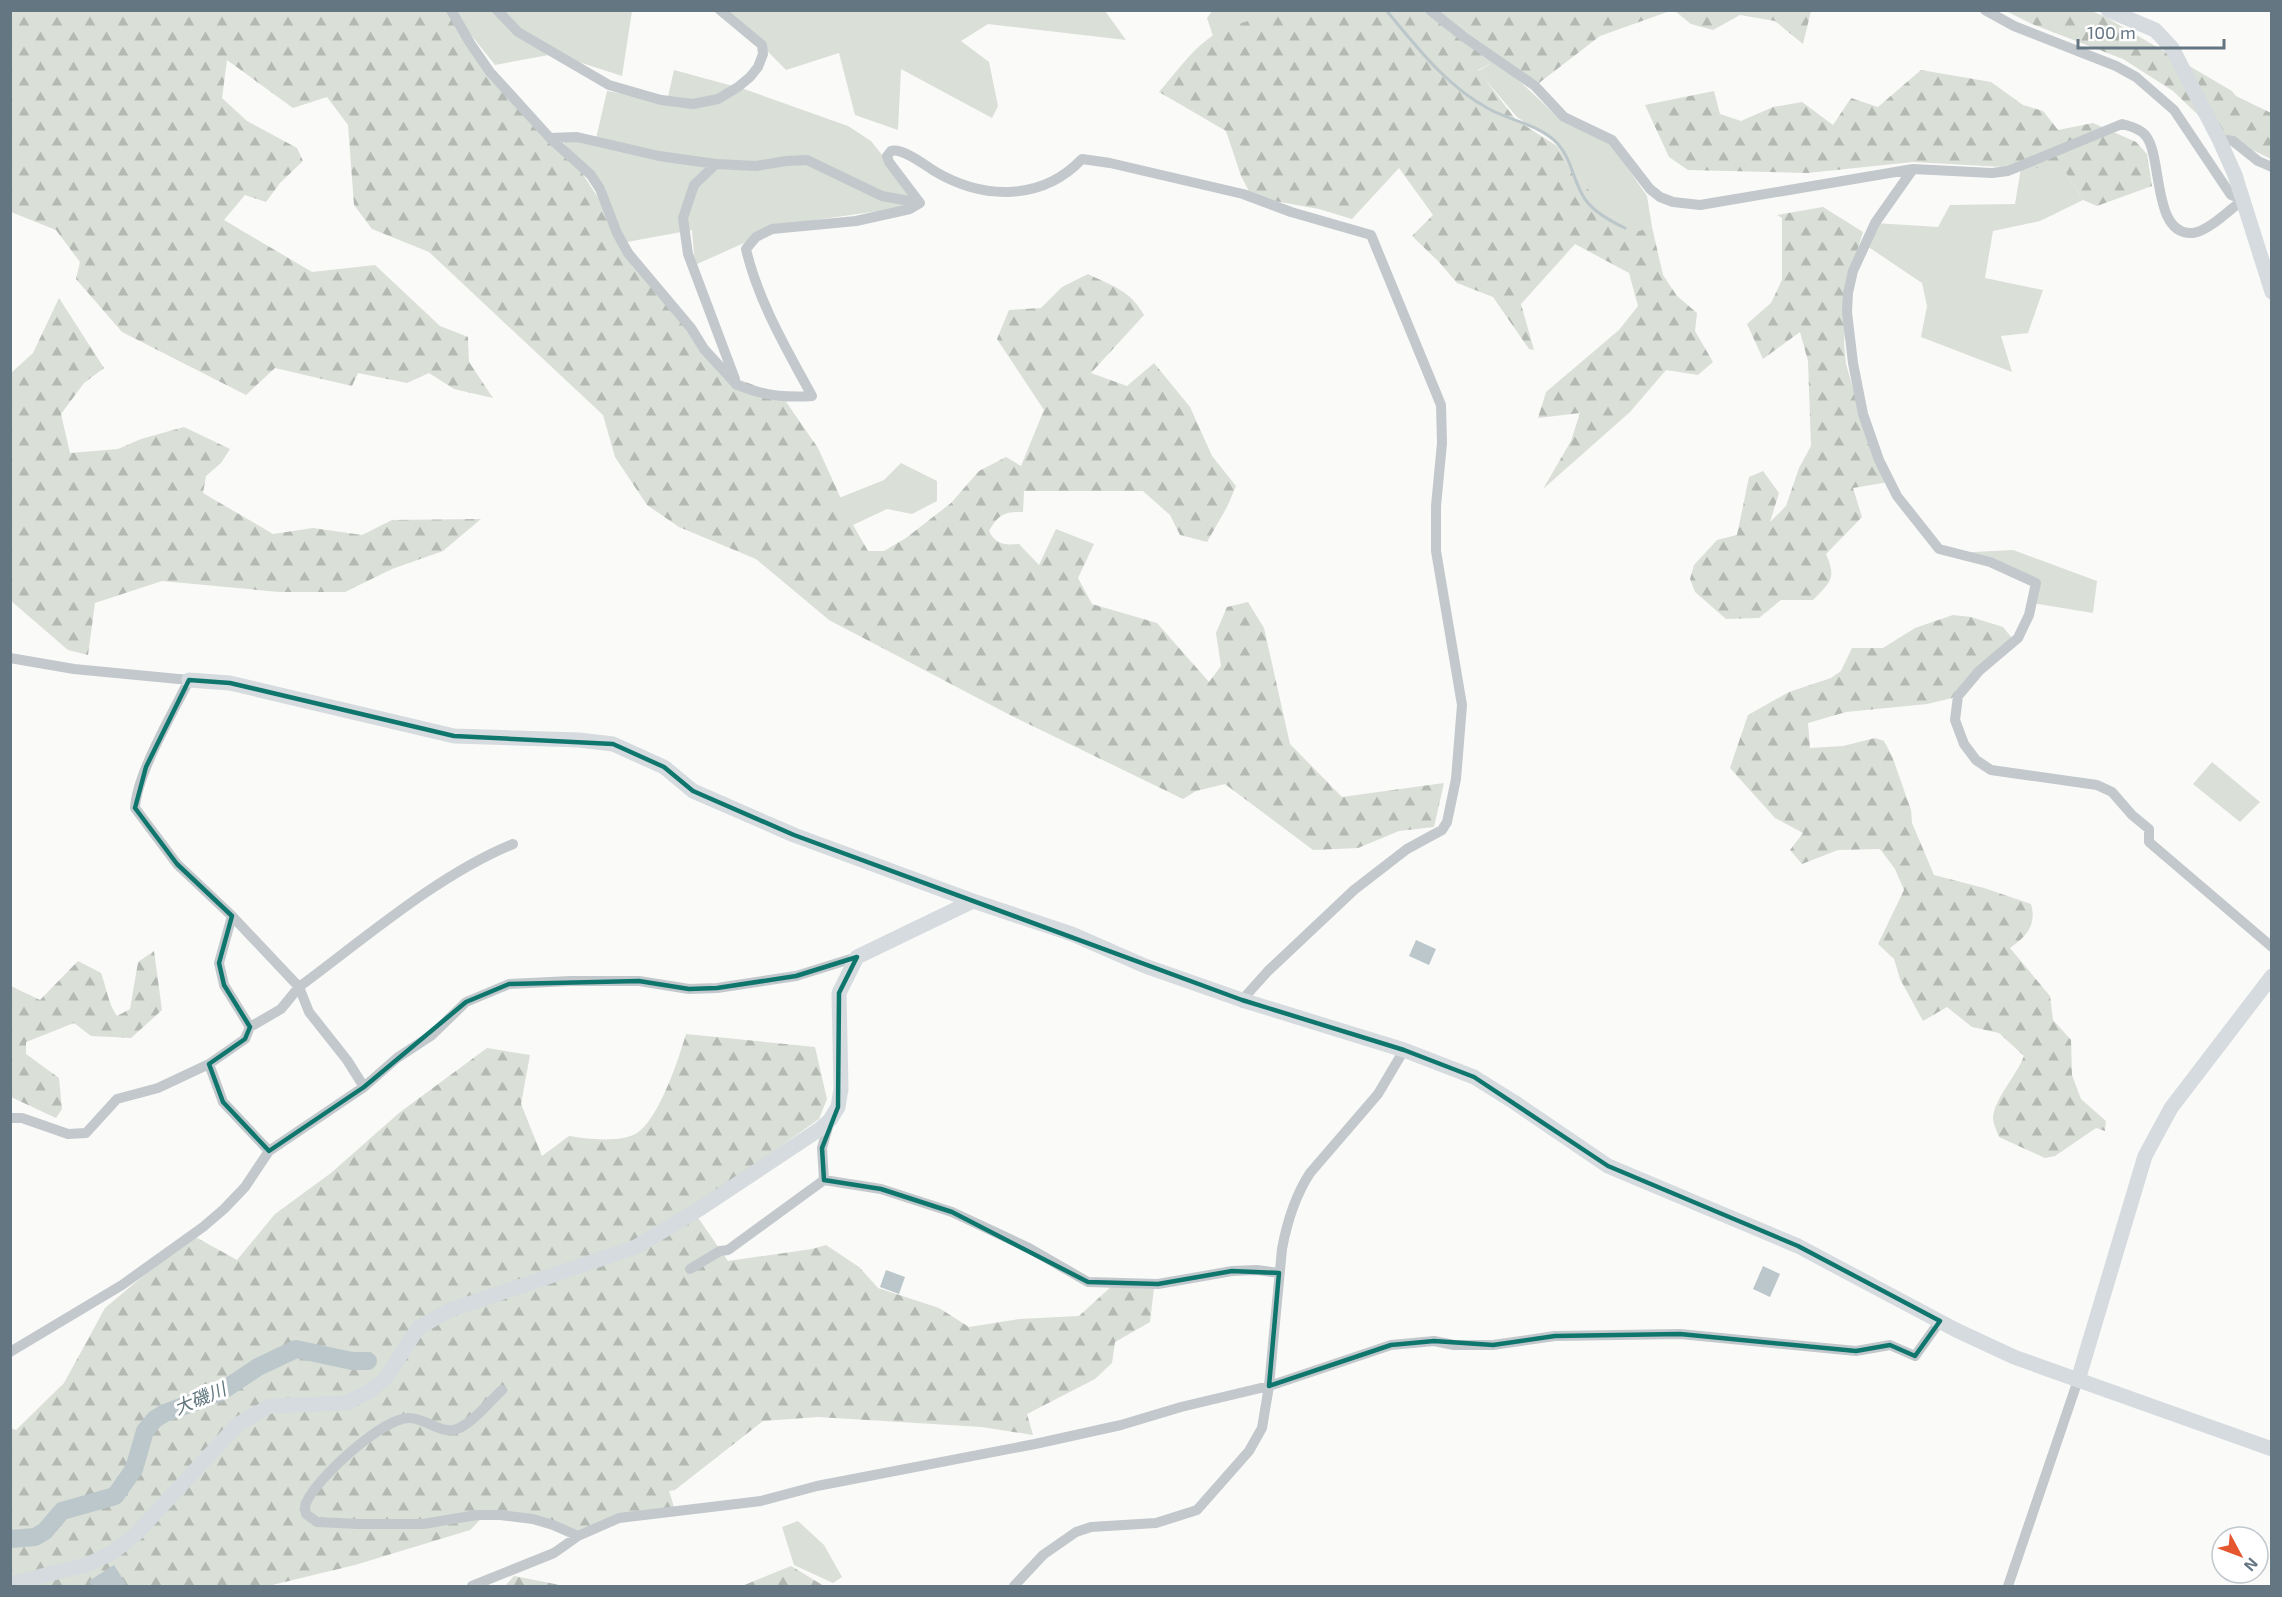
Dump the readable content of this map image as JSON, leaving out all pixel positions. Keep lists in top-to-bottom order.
{
  "water": ["大磯川"],
  "scale_bar": "100 m",
  "north": "bottom right"
}
